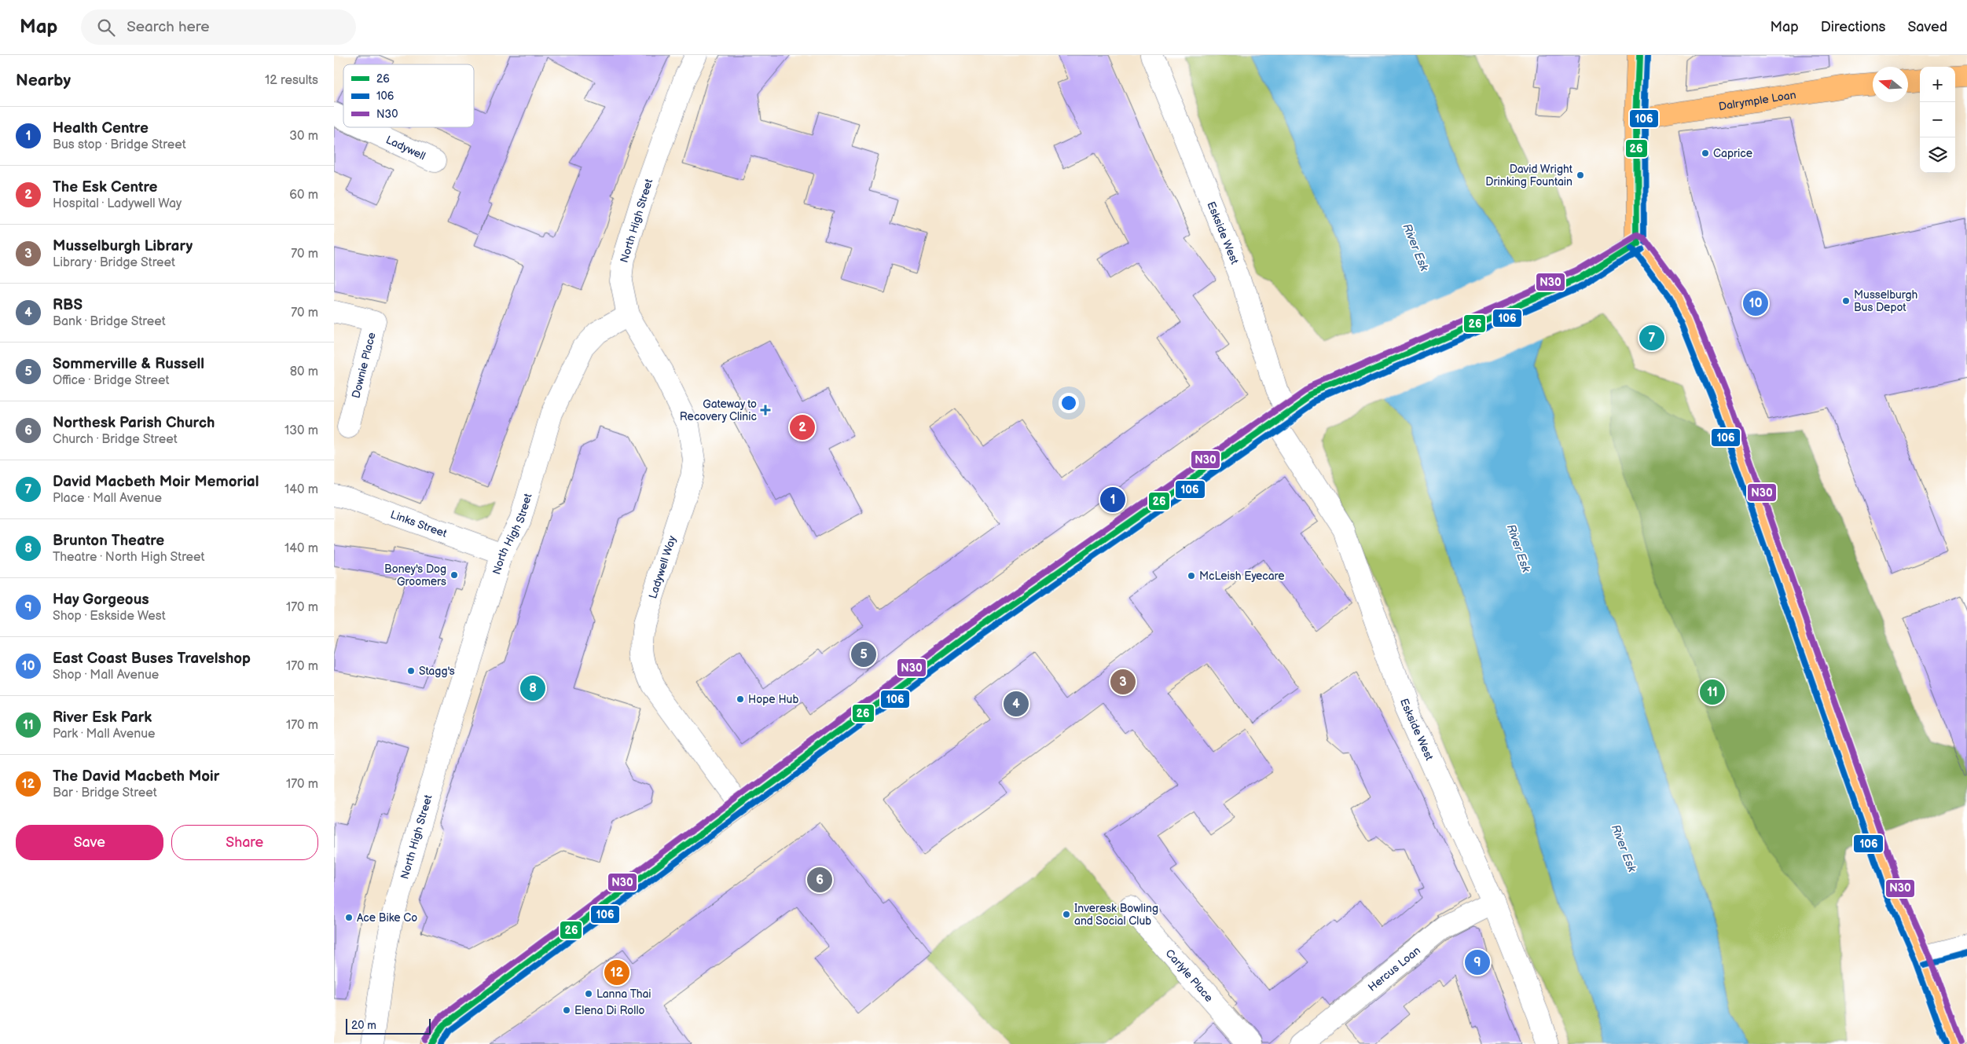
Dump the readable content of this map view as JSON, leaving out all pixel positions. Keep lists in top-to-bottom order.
{
  "streets": {
    "main road": ["Dalrymple Loan"],
    "street": [
      "Ladywell",
      "North High Street",
      "Eskside West",
      "Downie Place",
      "Links Street",
      "Ladywell Way",
      "Hercus Loan",
      "Carlyle Place"
    ]
  },
  "crossings": [
    ["North High Street", "Links Street"],
    ["North High Street", "Ladywell Way"],
    ["Eskside West", "Hercus Loan"]
  ],
  "water": ["River Esk"],
  "places": {
    "other": [
      "Caprice",
      "David Wright Drinking Fountain",
      "Musselburgh Bus Depot",
      "Boney's Dog Groomers",
      "McLeish Eyecare",
      "Stagg's",
      "Hope Hub",
      "Inveresk Bowling and Social Club",
      "Ace Bike Co",
      "Lanna Thai",
      "Elena Di Rollo"
    ],
    "health": ["Gateway to Recovery Clinic"]
  },
  "lines": ["transit line 26", "transit line 106", "transit line N30"],
  "legend": ["26", "106", "N30"],
  "scale_bar": "20 m",
  "north": "left",
  "page": {
    "header": "Map",
    "search": "Search here",
    "nav": ["Map", "Directions", "Saved"],
    "heading": ["Nearby", "12 results"],
    "map_buttons": ["+", "−"],
    "list": [
      {
        "mark": "1",
        "name": "Health Centre",
        "note": "Bus stop · Bridge Street",
        "value": "30 m"
      },
      {
        "mark": "2",
        "name": "The Esk Centre",
        "note": "Hospital · Ladywell Way",
        "value": "60 m"
      },
      {
        "mark": "3",
        "name": "Musselburgh Library",
        "note": "Library · Bridge Street",
        "value": "70 m"
      },
      {
        "mark": "4",
        "name": "RBS",
        "note": "Bank · Bridge Street",
        "value": "70 m"
      },
      {
        "mark": "5",
        "name": "Sommerville & Russell",
        "note": "Office · Bridge Street",
        "value": "80 m"
      },
      {
        "mark": "6",
        "name": "Northesk Parish Church",
        "note": "Church · Bridge Street",
        "value": "130 m"
      },
      {
        "mark": "7",
        "name": "David Macbeth Moir Memorial",
        "note": "Place · Mall Avenue",
        "value": "140 m"
      },
      {
        "mark": "8",
        "name": "Brunton Theatre",
        "note": "Theatre · North High Street",
        "value": "140 m"
      },
      {
        "mark": "9",
        "name": "Hay Gorgeous",
        "note": "Shop · Eskside West",
        "value": "170 m"
      },
      {
        "mark": "10",
        "name": "East Coast Buses Travelshop",
        "note": "Shop · Mall Avenue",
        "value": "170 m"
      },
      {
        "mark": "11",
        "name": "River Esk Park",
        "note": "Park · Mall Avenue",
        "value": "170 m"
      },
      {
        "mark": "12",
        "name": "The David Macbeth Moir",
        "note": "Bar · Bridge Street",
        "value": "170 m"
      }
    ],
    "pins": [
      "10",
      "7",
      "2",
      "1",
      "5",
      "3",
      "8",
      "11",
      "4",
      "6",
      "9",
      "12"
    ],
    "buttons": ["Save", "Share"],
    "scale": "20 m"
  }
}
